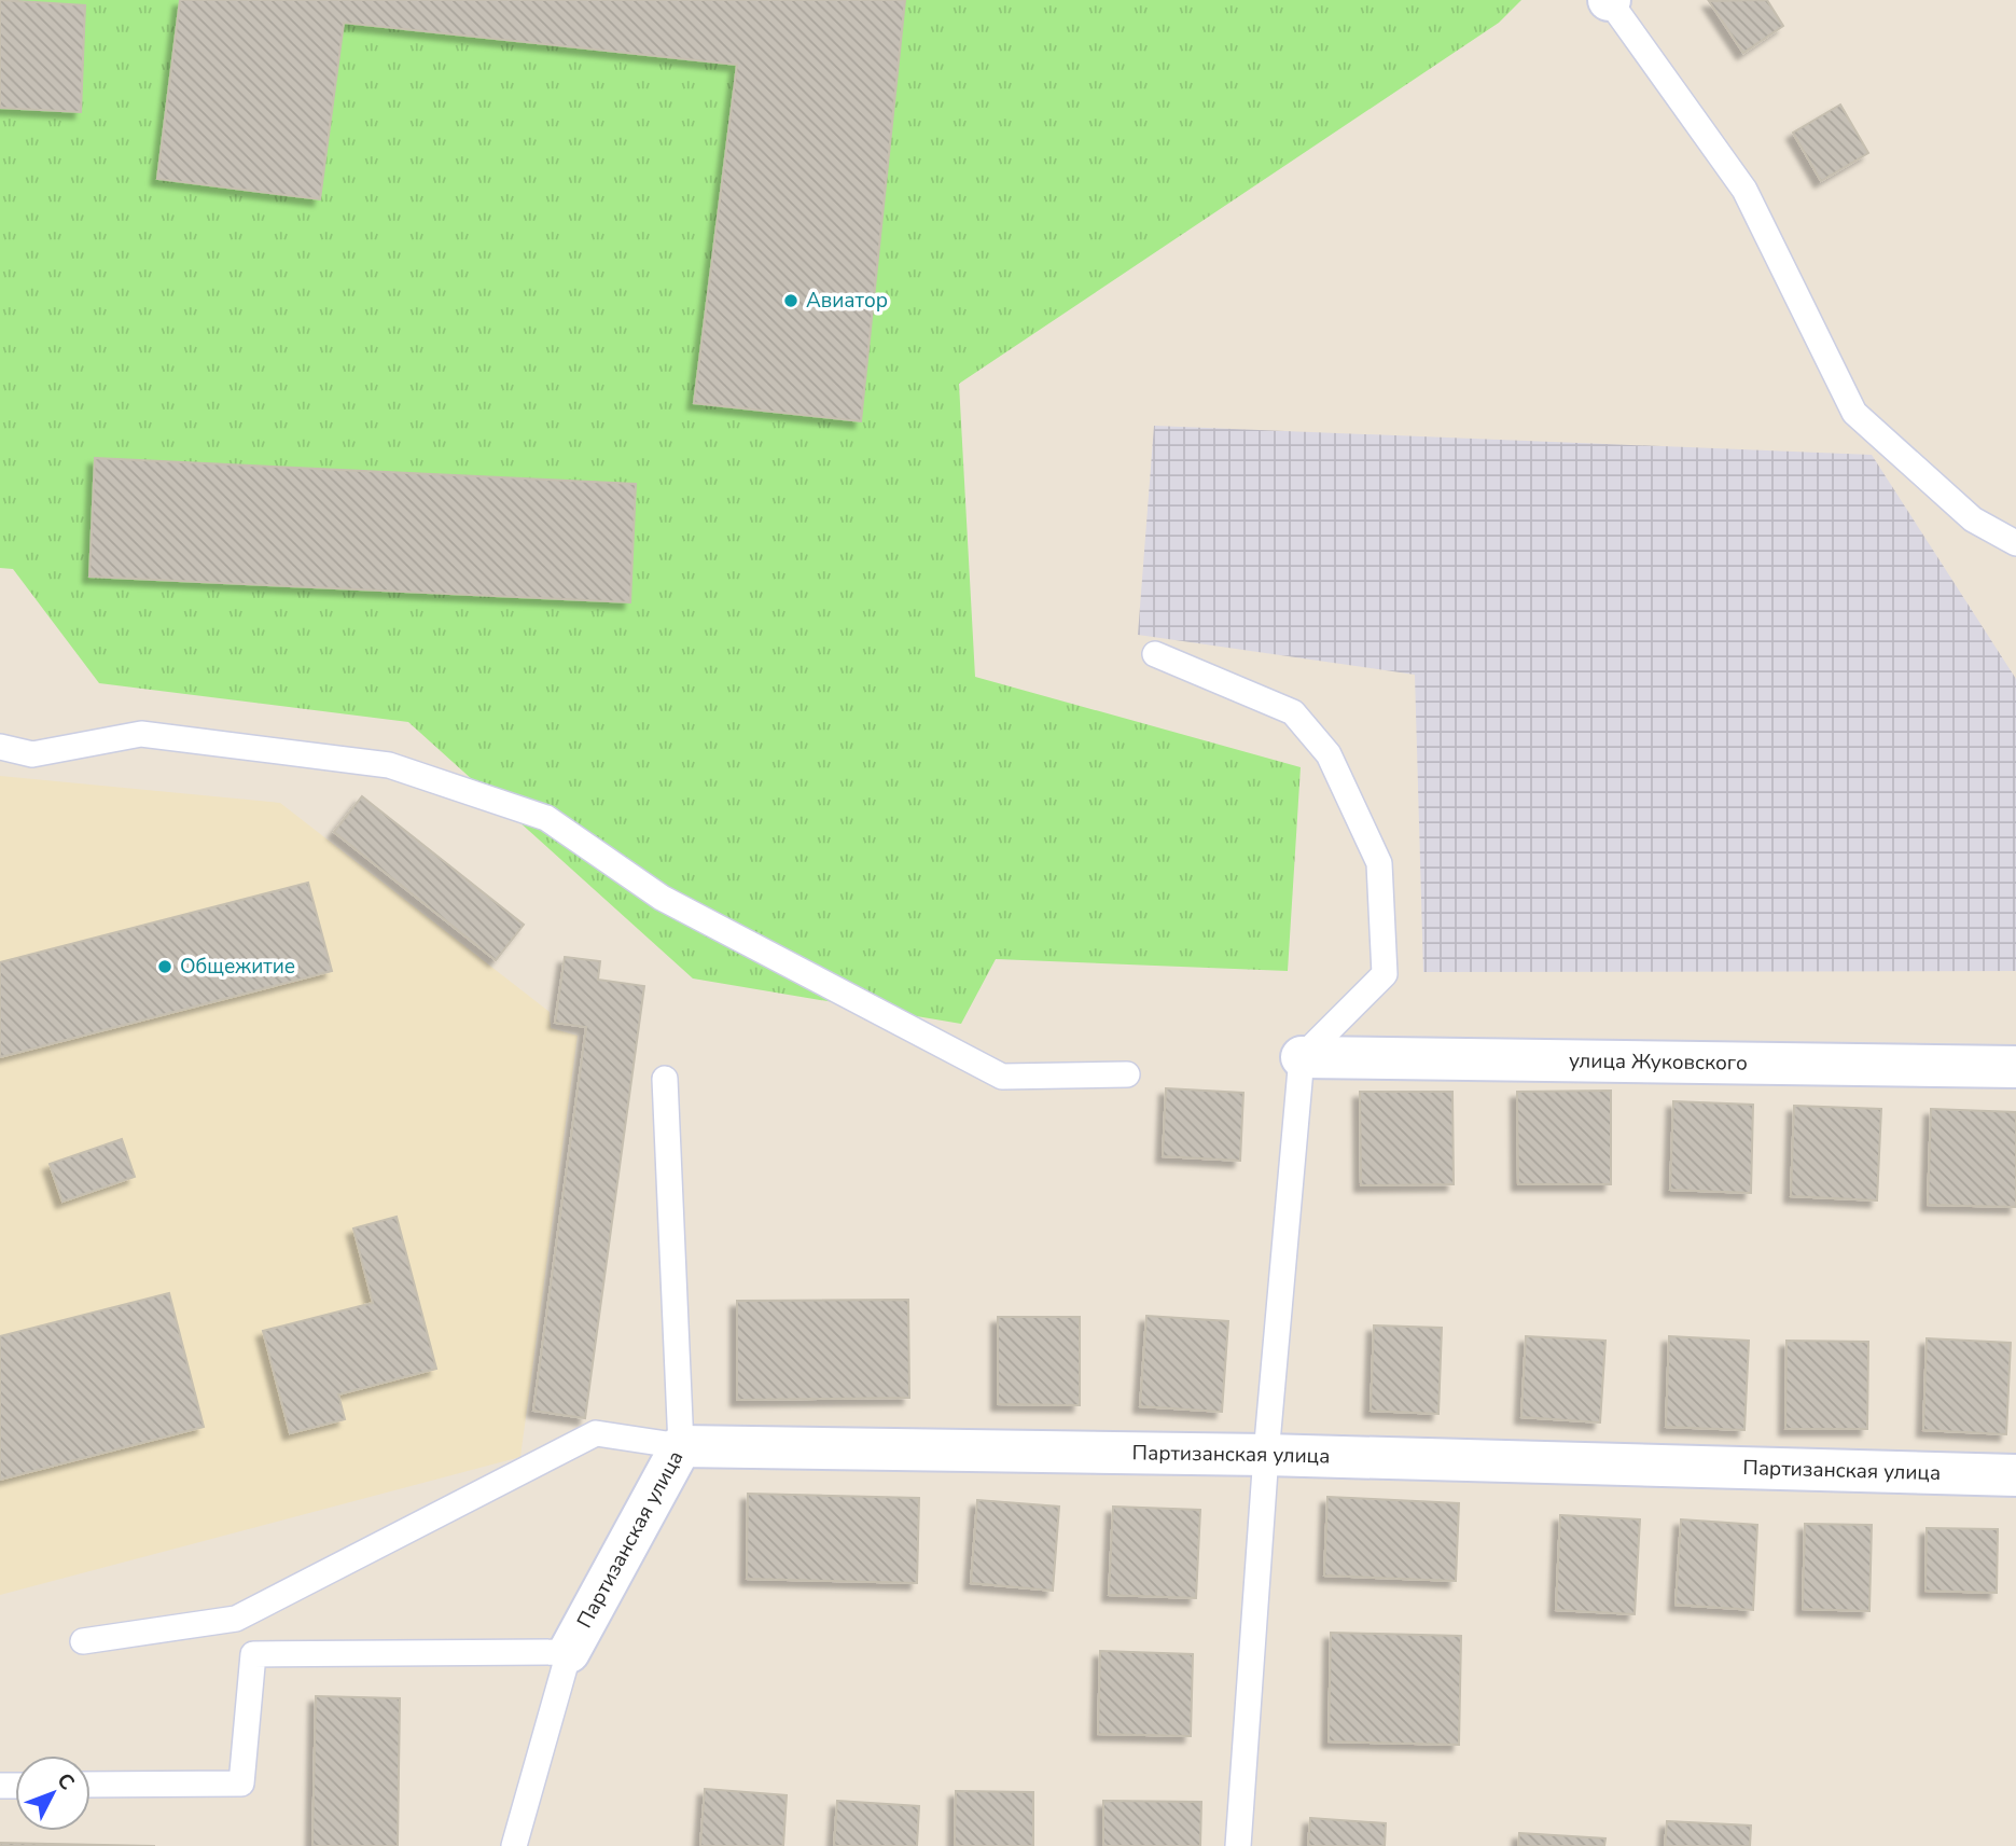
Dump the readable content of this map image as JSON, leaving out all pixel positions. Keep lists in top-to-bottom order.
{
  "streets": {
    "street": ["улица Жуковского", "Партизанская улица"]
  },
  "places": ["Авиатор", "Общежитие"],
  "north": "top right"
}
